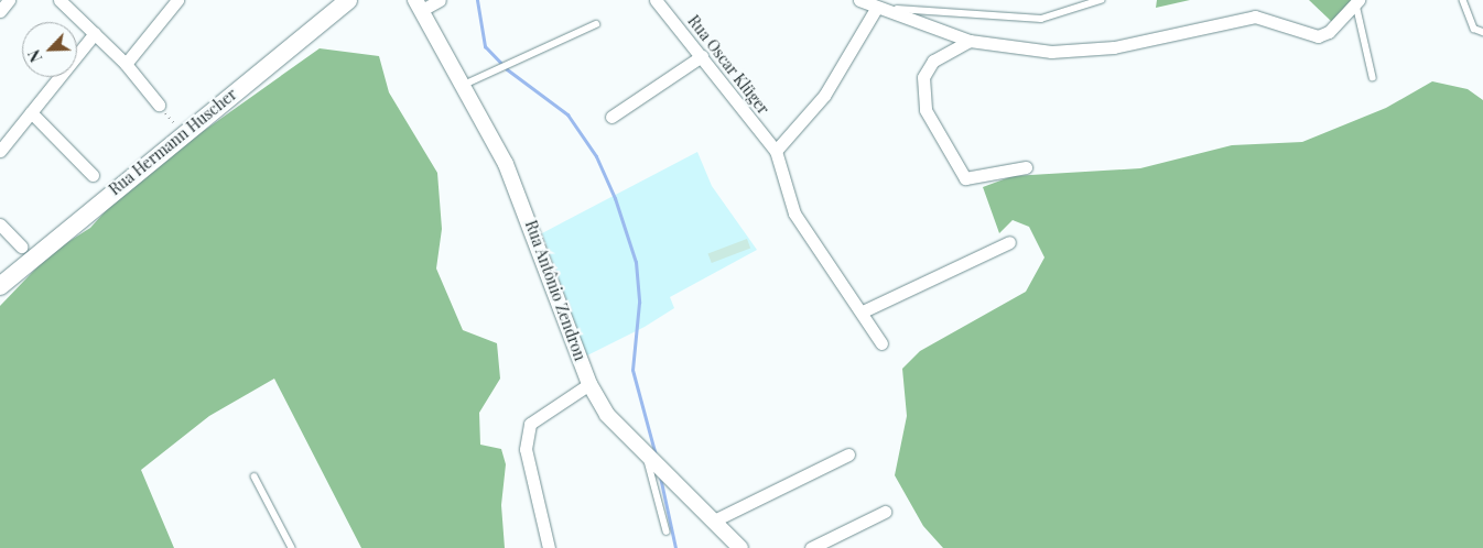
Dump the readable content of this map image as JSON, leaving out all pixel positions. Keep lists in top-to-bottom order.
{
  "streets": {
    "main road": ["Rua Hermann Huscher"],
    "street": ["Rua Oscar Klüger", "Rua Antônio Zendron"]
  },
  "north": "bottom left"
}
